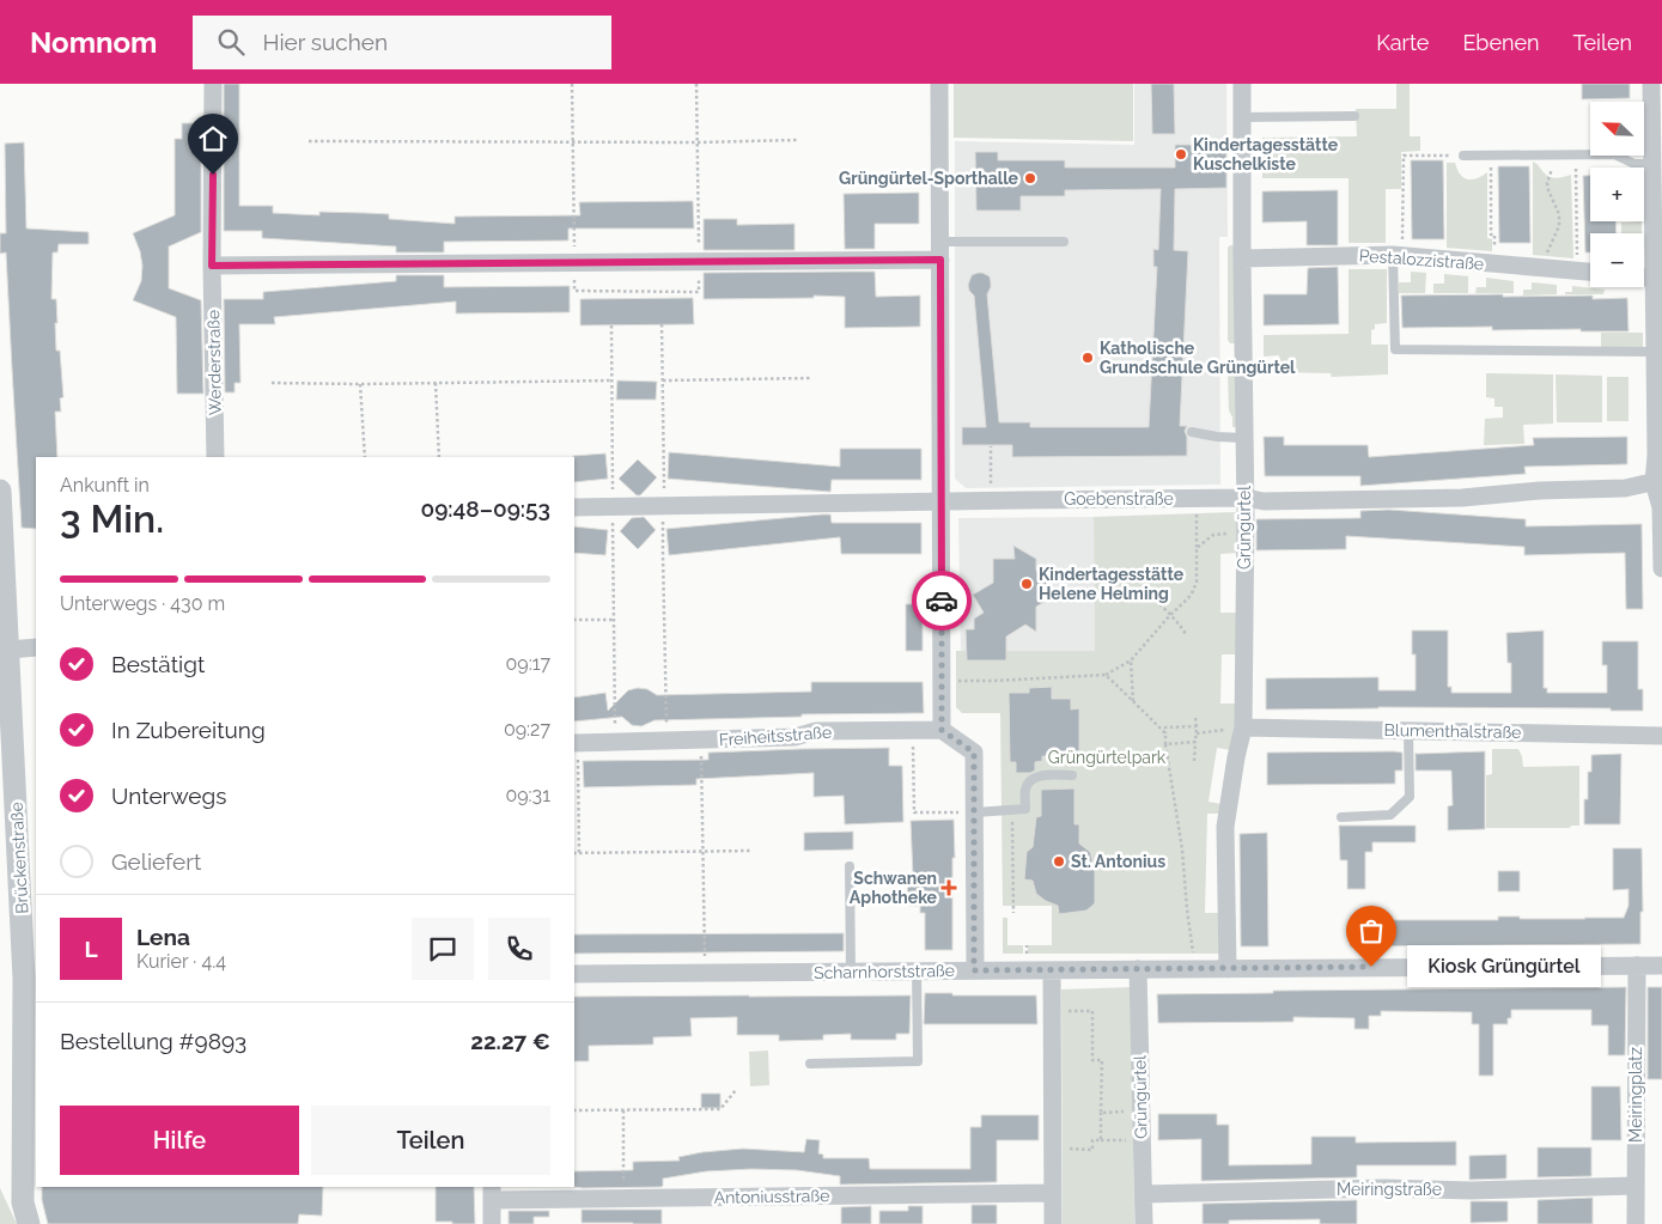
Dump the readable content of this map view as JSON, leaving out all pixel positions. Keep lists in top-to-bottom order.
{
  "streets": {
    "street": [
      "Pestalozzistraße",
      "Werderstraße",
      "Goebenstraße",
      "Grüngürtel",
      "Blumenthalstraße",
      "Freiheitsstraße",
      "Brückenstraße",
      "Scharnhorststraße",
      "Meiringplatz",
      "Meiringstraße",
      "Antoniusstraße"
    ]
  },
  "crossings": [
    ["Pestalozzistraße", "Grüngürtel"],
    ["Goebenstraße", "Grüngürtel"],
    ["Grüngürtel", "Blumenthalstraße"],
    ["Grüngürtel", "Scharnhorststraße"],
    ["Grüngürtel", "Meiringstraße"],
    ["Scharnhorststraße", "Meiringplatz"],
    ["Meiringplatz", "Meiringstraße"]
  ],
  "parks": ["Grüngürtelpark"],
  "places": {
    "other": [
      "Kindertagesstätte Kuschelkiste",
      "Grüngürtel-Sporthalle",
      "Katholische Grundschule Grüngürtel",
      "Kindertagesstätte Helene Helming",
      "St. Antonius",
      "Kiosk Grüngürtel"
    ],
    "health": ["Schwanen Aphotheke"]
  },
  "north": "top left",
  "page": {
    "header": "Nomnom",
    "search": "Hier suchen",
    "nav": ["Karte", "Ebenen", "Teilen"],
    "map_buttons": ["+", "−"],
    "heading": ["3 Min.", "Ankunft in", "09:48–09:53"],
    "panel": [
      "Lena",
      "Kurier · 4.4",
      "Bestellung #9893",
      "22.27 €"
    ],
    "bar": "Unterwegs · 430 m",
    "list": [
      ["Bestätigt", "09:17"],
      ["In Zubereitung", "09:27"],
      ["Unterwegs", "09:31"],
      "Geliefert"
    ],
    "round": "L",
    "bubble": "Kiosk Grüngürtel",
    "buttons": ["Hilfe", "Teilen"]
  }
}
